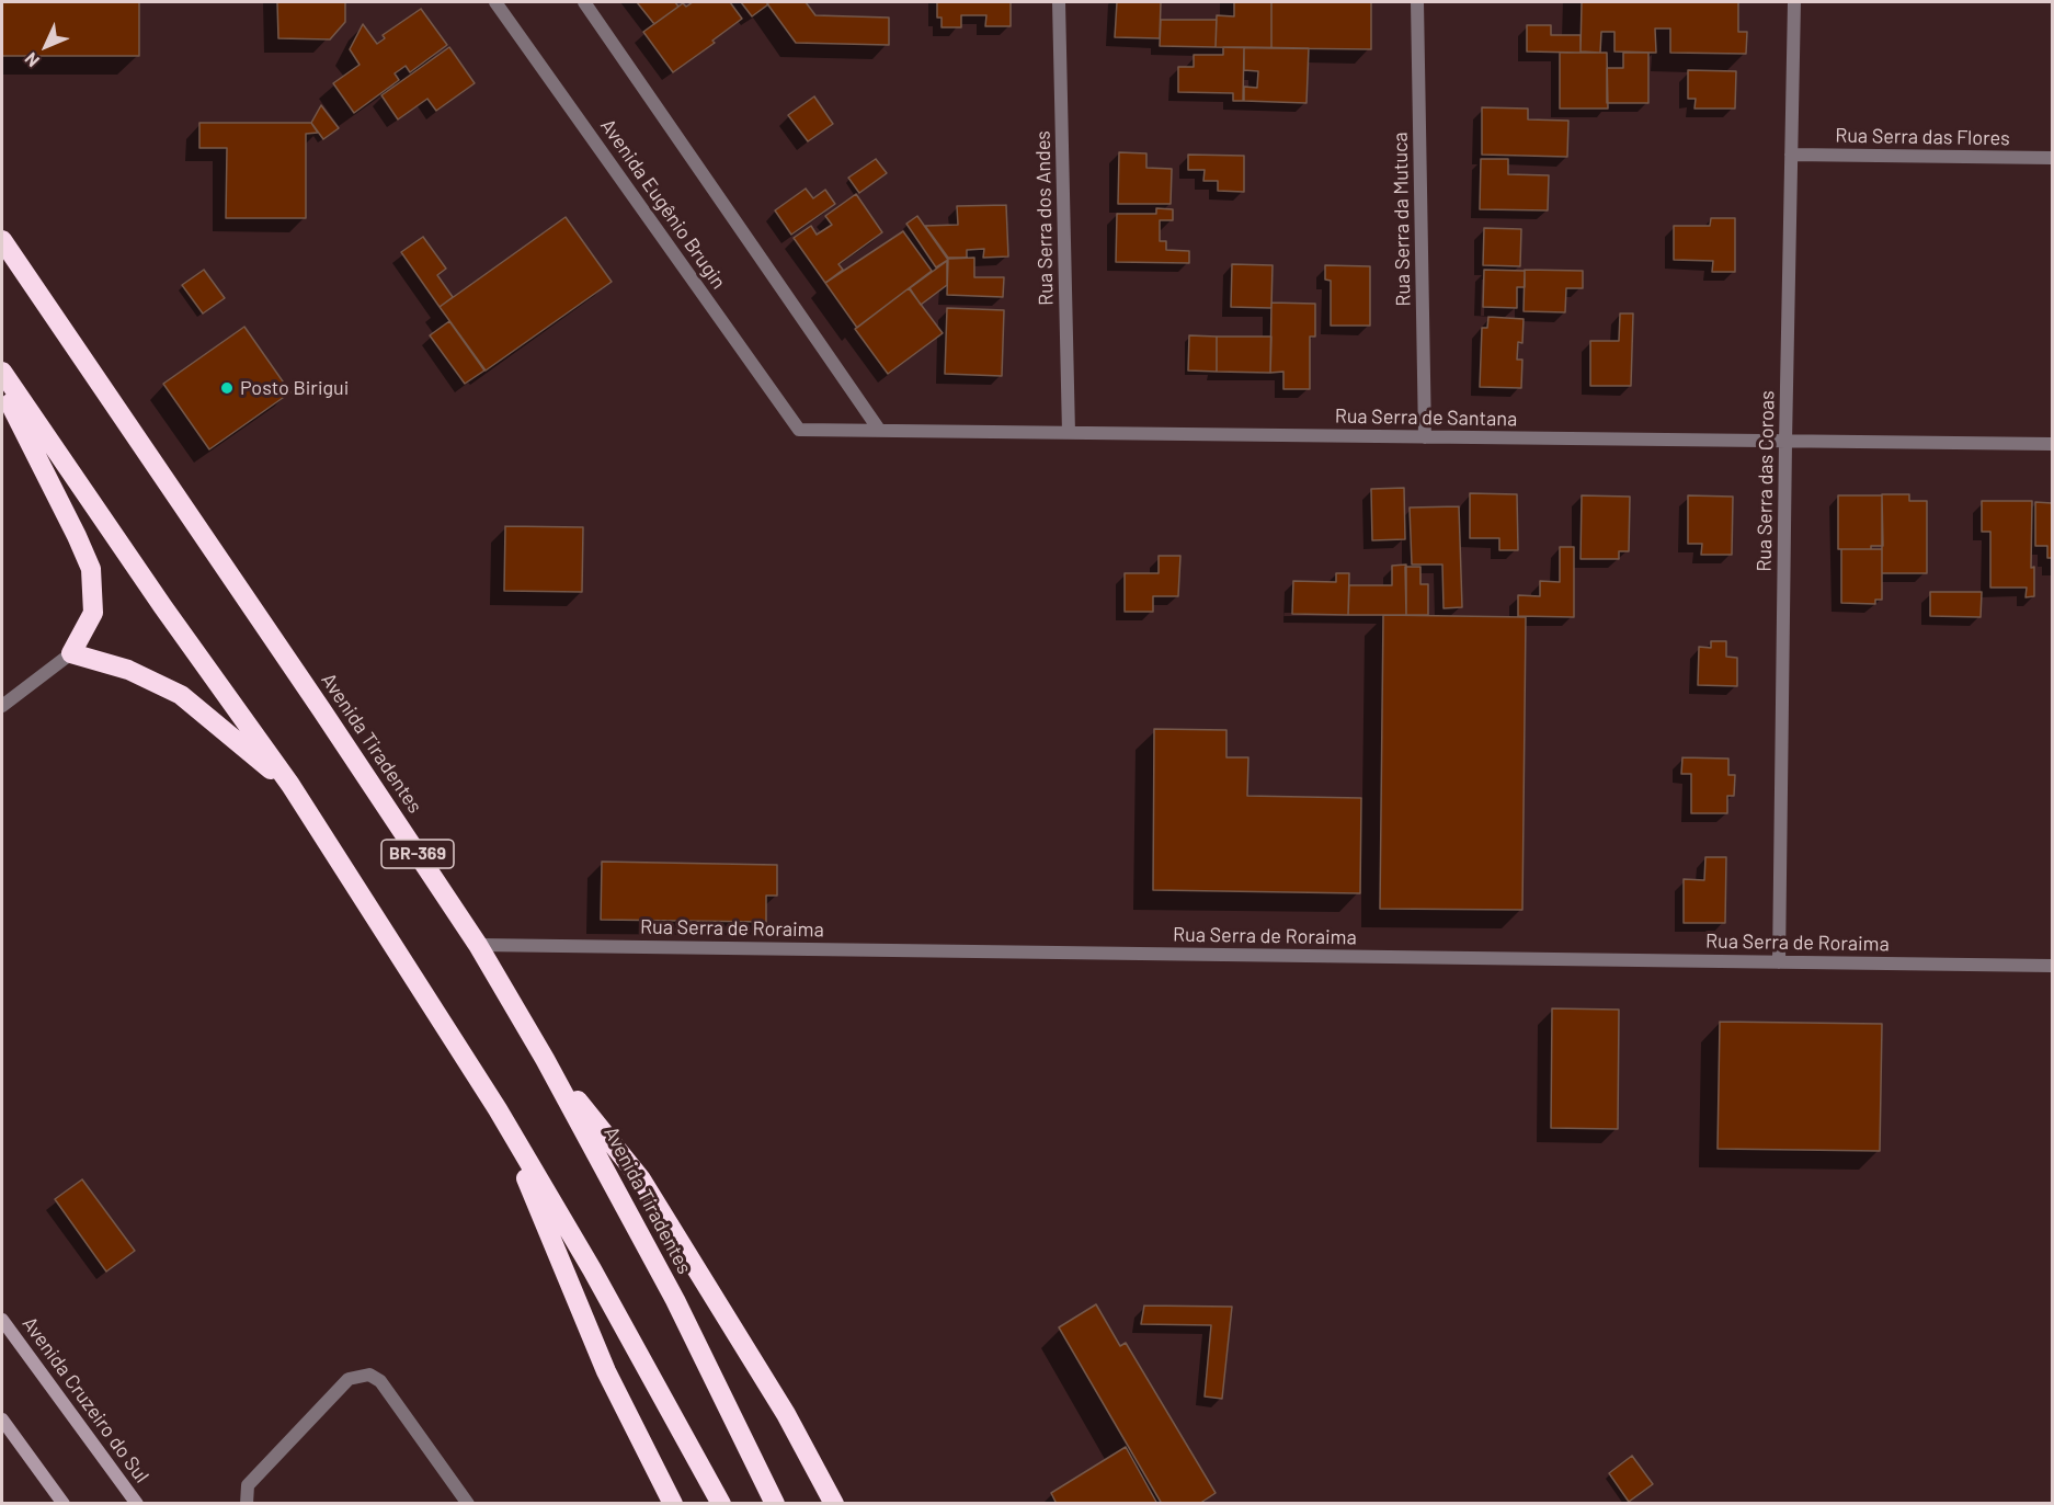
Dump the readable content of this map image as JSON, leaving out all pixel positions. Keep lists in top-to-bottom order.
{
  "streets": {
    "highway": ["Avenida Tiradentes", "BR-369"],
    "street": [
      "Rua Serra das Flores",
      "Avenida Eugênio Brugin",
      "Rua Serra dos Andes",
      "Rua Serra da Mutuca",
      "Rua Serra de Santana",
      "Rua Serra das Coroas",
      "Rua Serra de Roraima",
      "Avenida Cruzeiro do Sul"
    ]
  },
  "crossings": [
    ["Rua Serra das Flores", "Rua Serra das Coroas"],
    ["Avenida Eugênio Brugin", "Rua Serra de Santana"],
    ["Rua Serra dos Andes", "Rua Serra de Santana"],
    ["Rua Serra da Mutuca", "Rua Serra de Santana"],
    ["Rua Serra de Santana", "Rua Serra das Coroas"],
    ["Rua Serra das Coroas", "Rua Serra de Roraima"],
    ["Avenida Tiradentes", "Rua Serra de Roraima"]
  ],
  "places": ["Posto Birigui"],
  "north": "bottom left"
}
